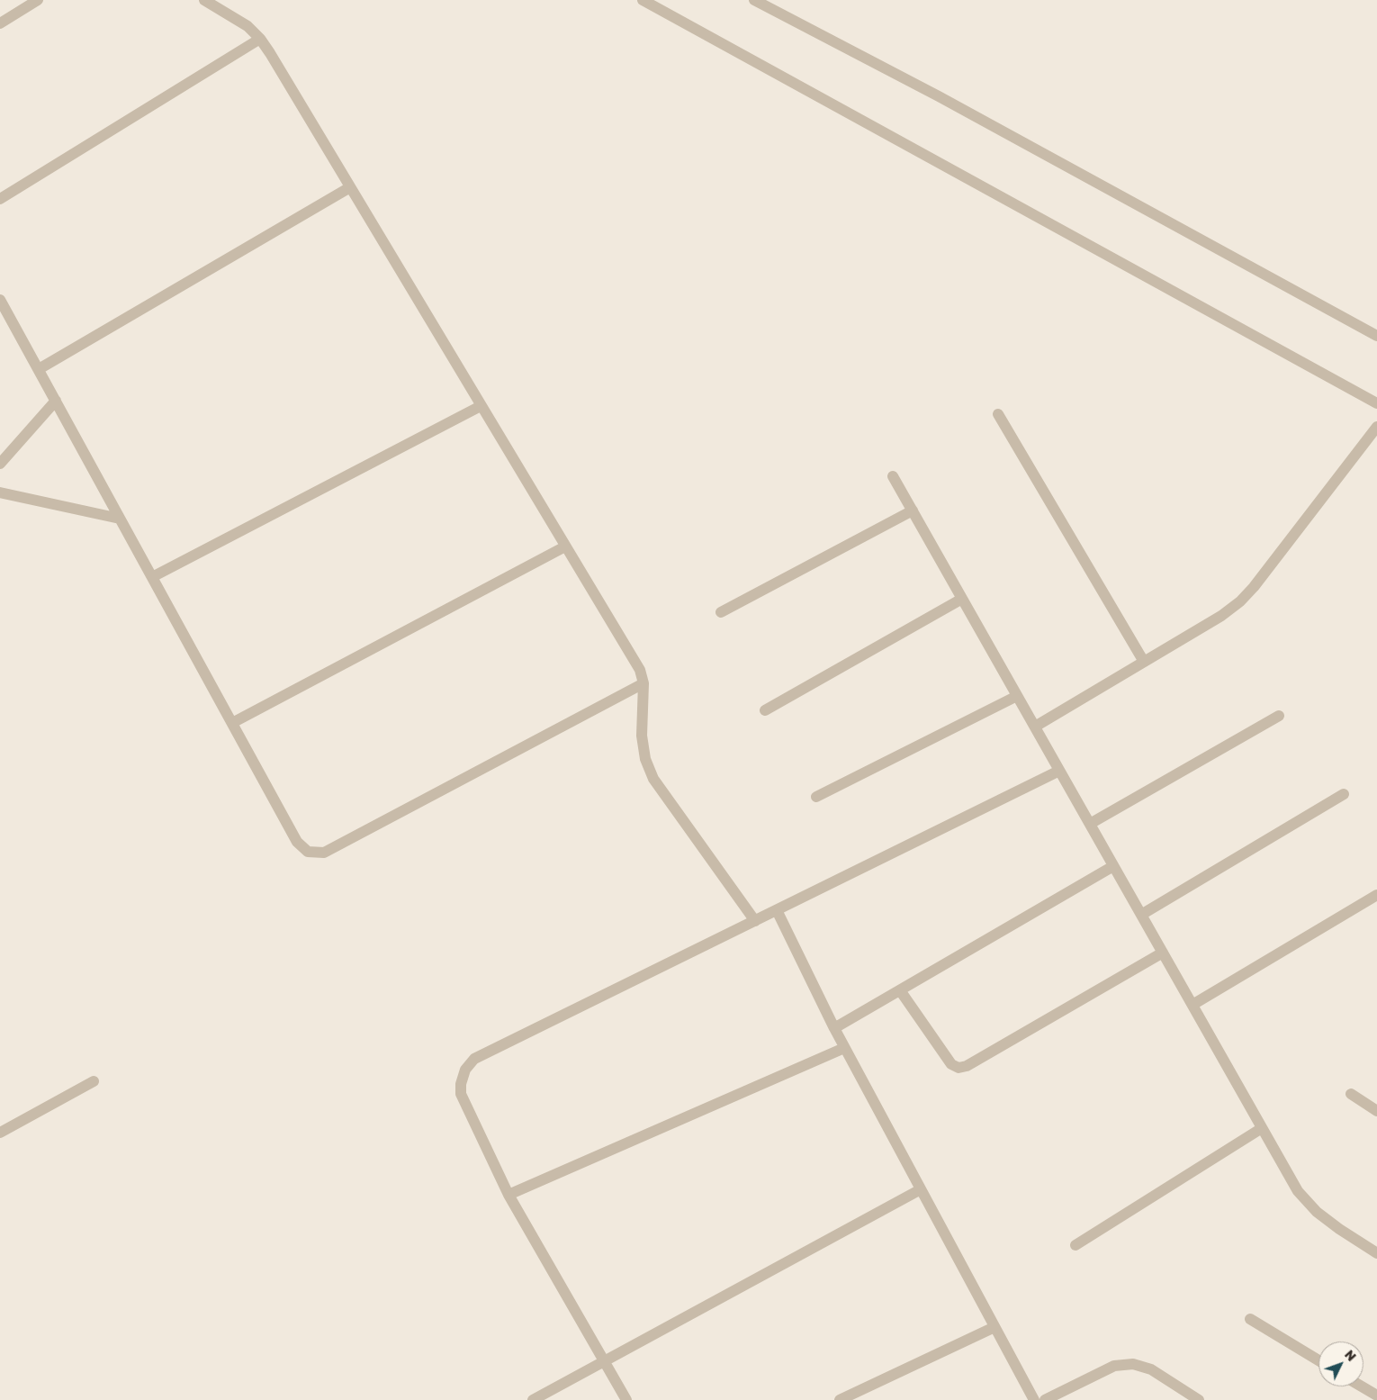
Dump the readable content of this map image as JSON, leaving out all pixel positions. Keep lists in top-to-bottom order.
{
  "north": "top right"
}
